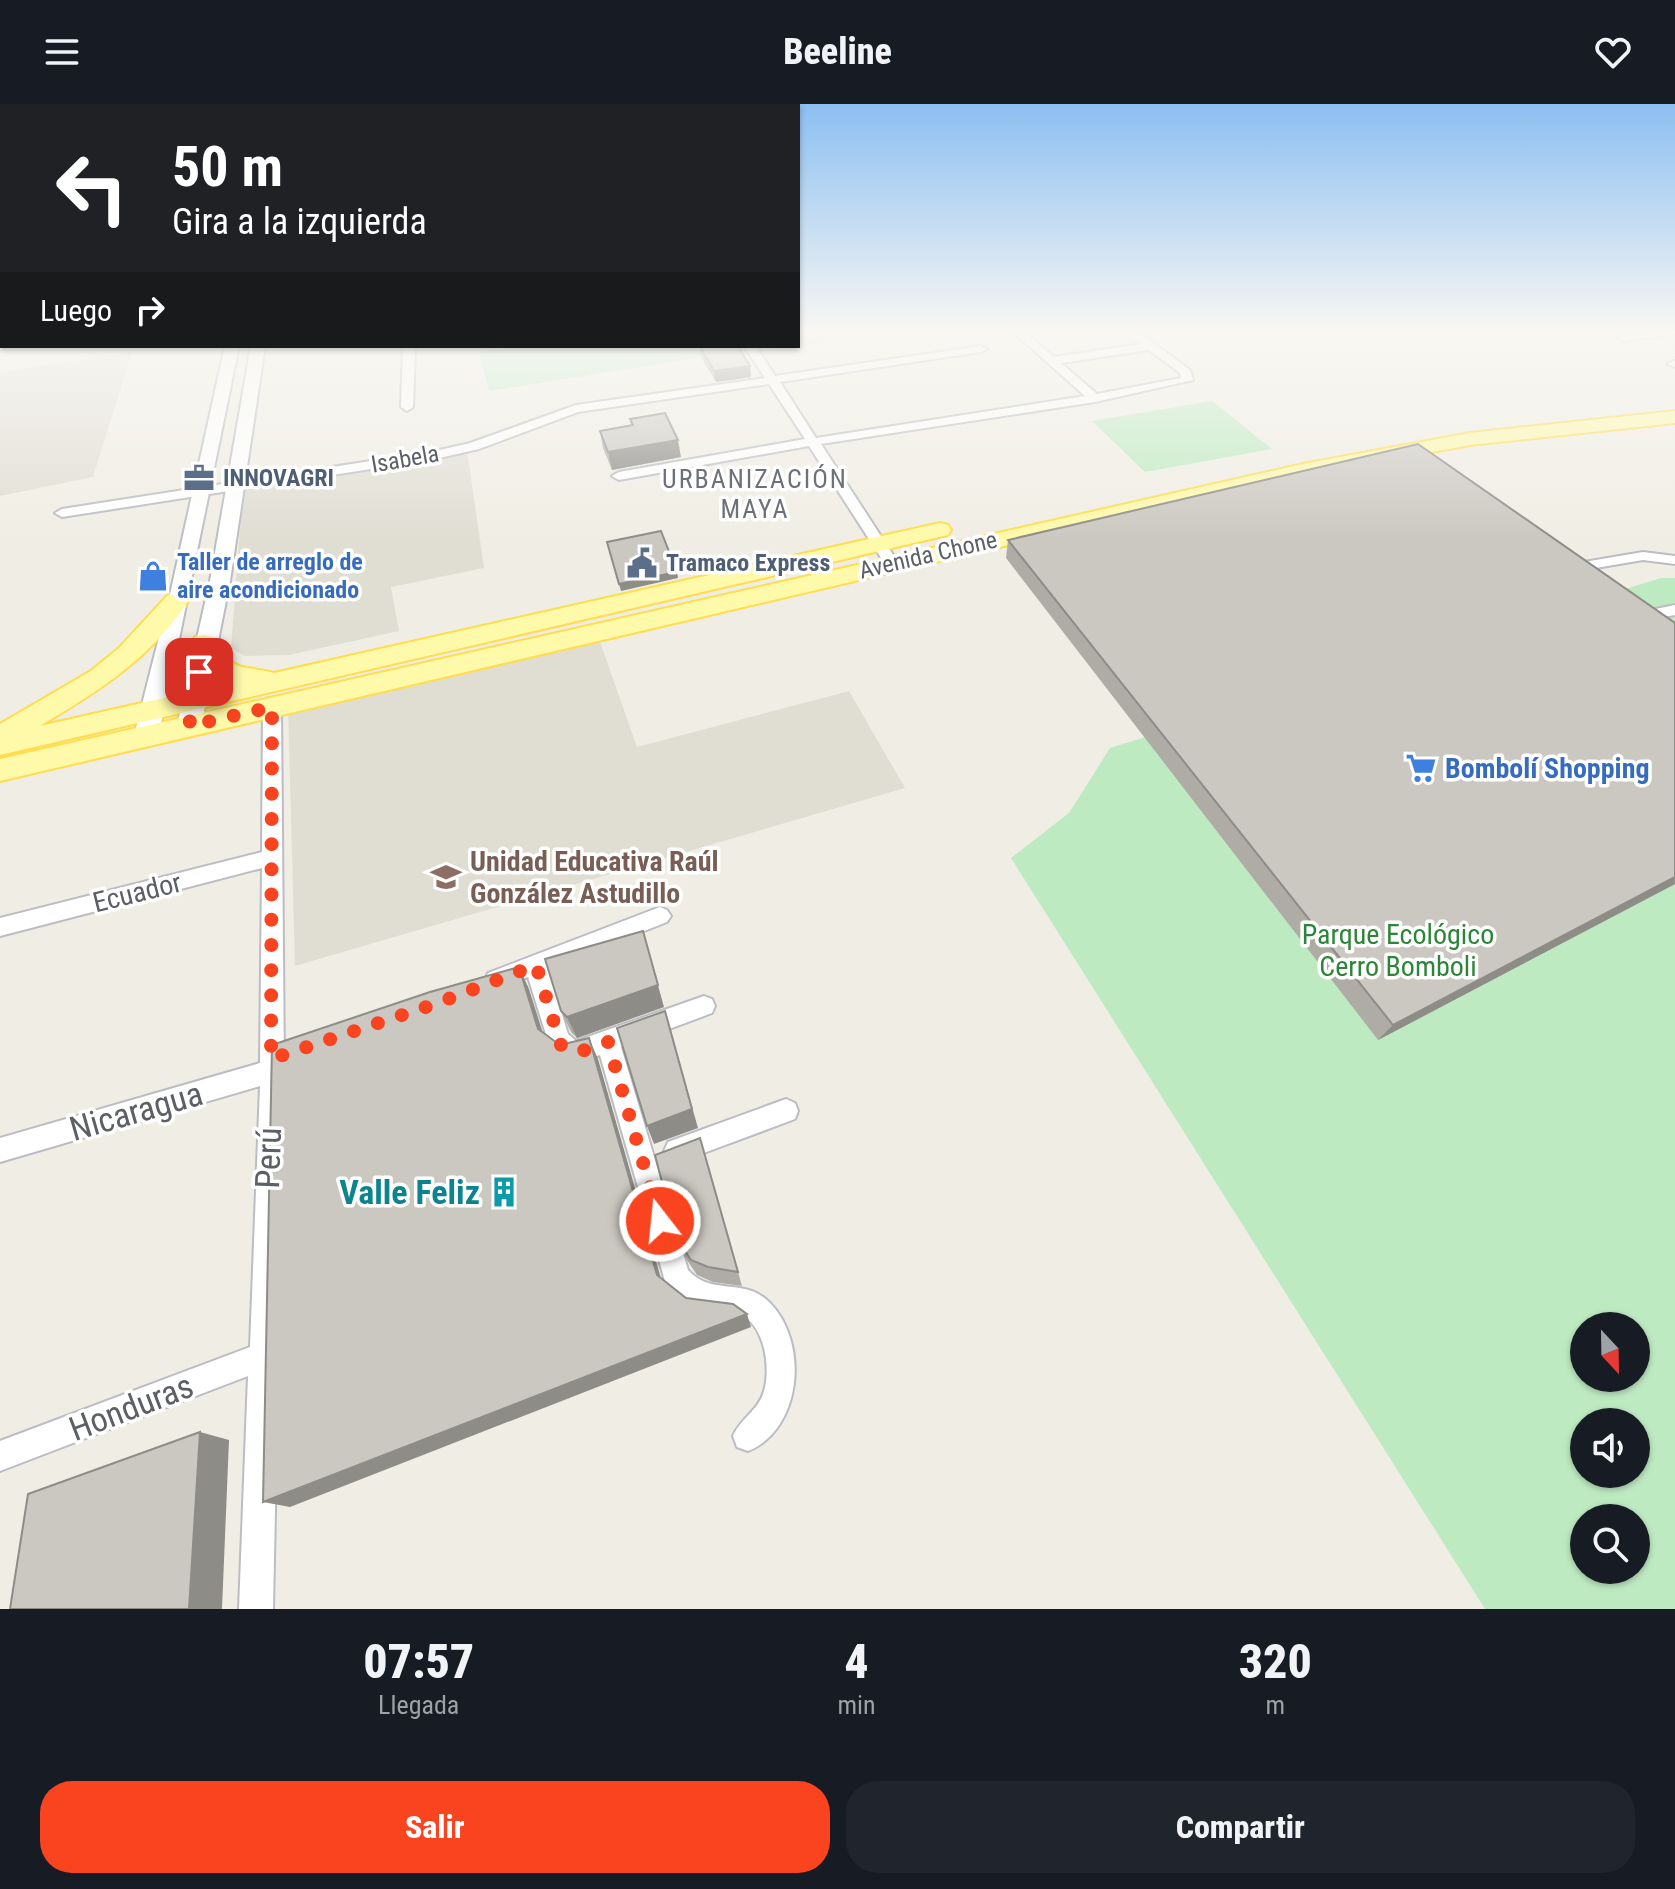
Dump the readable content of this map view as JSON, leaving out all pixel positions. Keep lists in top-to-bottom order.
{
  "streets": {
    "main road": ["Avenida Chone"],
    "street": [
      "Isabela",
      "Ecuador",
      "Nicaragua",
      "Perú",
      "Honduras"
    ]
  },
  "crossings": [
    ["Avenida Chone", "Perú"],
    ["Ecuador", "Perú"],
    ["Nicaragua", "Perú"],
    ["Perú", "Honduras"]
  ],
  "districts": ["URBANIZACIÓN MAYA"],
  "parks": ["Parque Ecológico Cerro Bomboli"],
  "places": {
    "office": ["INNOVAGRI"],
    "public building": ["Tramaco Express"],
    "shop": ["Taller de arreglo de aire acondicionado"],
    "supermarket": ["Bombolí Shopping"],
    "school or university": ["Unidad Educativa Raúl González Astudillo"],
    "building": ["Valle Feliz"]
  },
  "north": "bottom",
  "page": {
    "header": "Beeline",
    "turn": ["50 m", "Gira a la izquierda"],
    "then": "Luego",
    "eta": [
      "07:57",
      "Llegada",
      "4",
      "min",
      "320",
      "m"
    ],
    "buttons": ["Salir", "Compartir"]
  }
}
